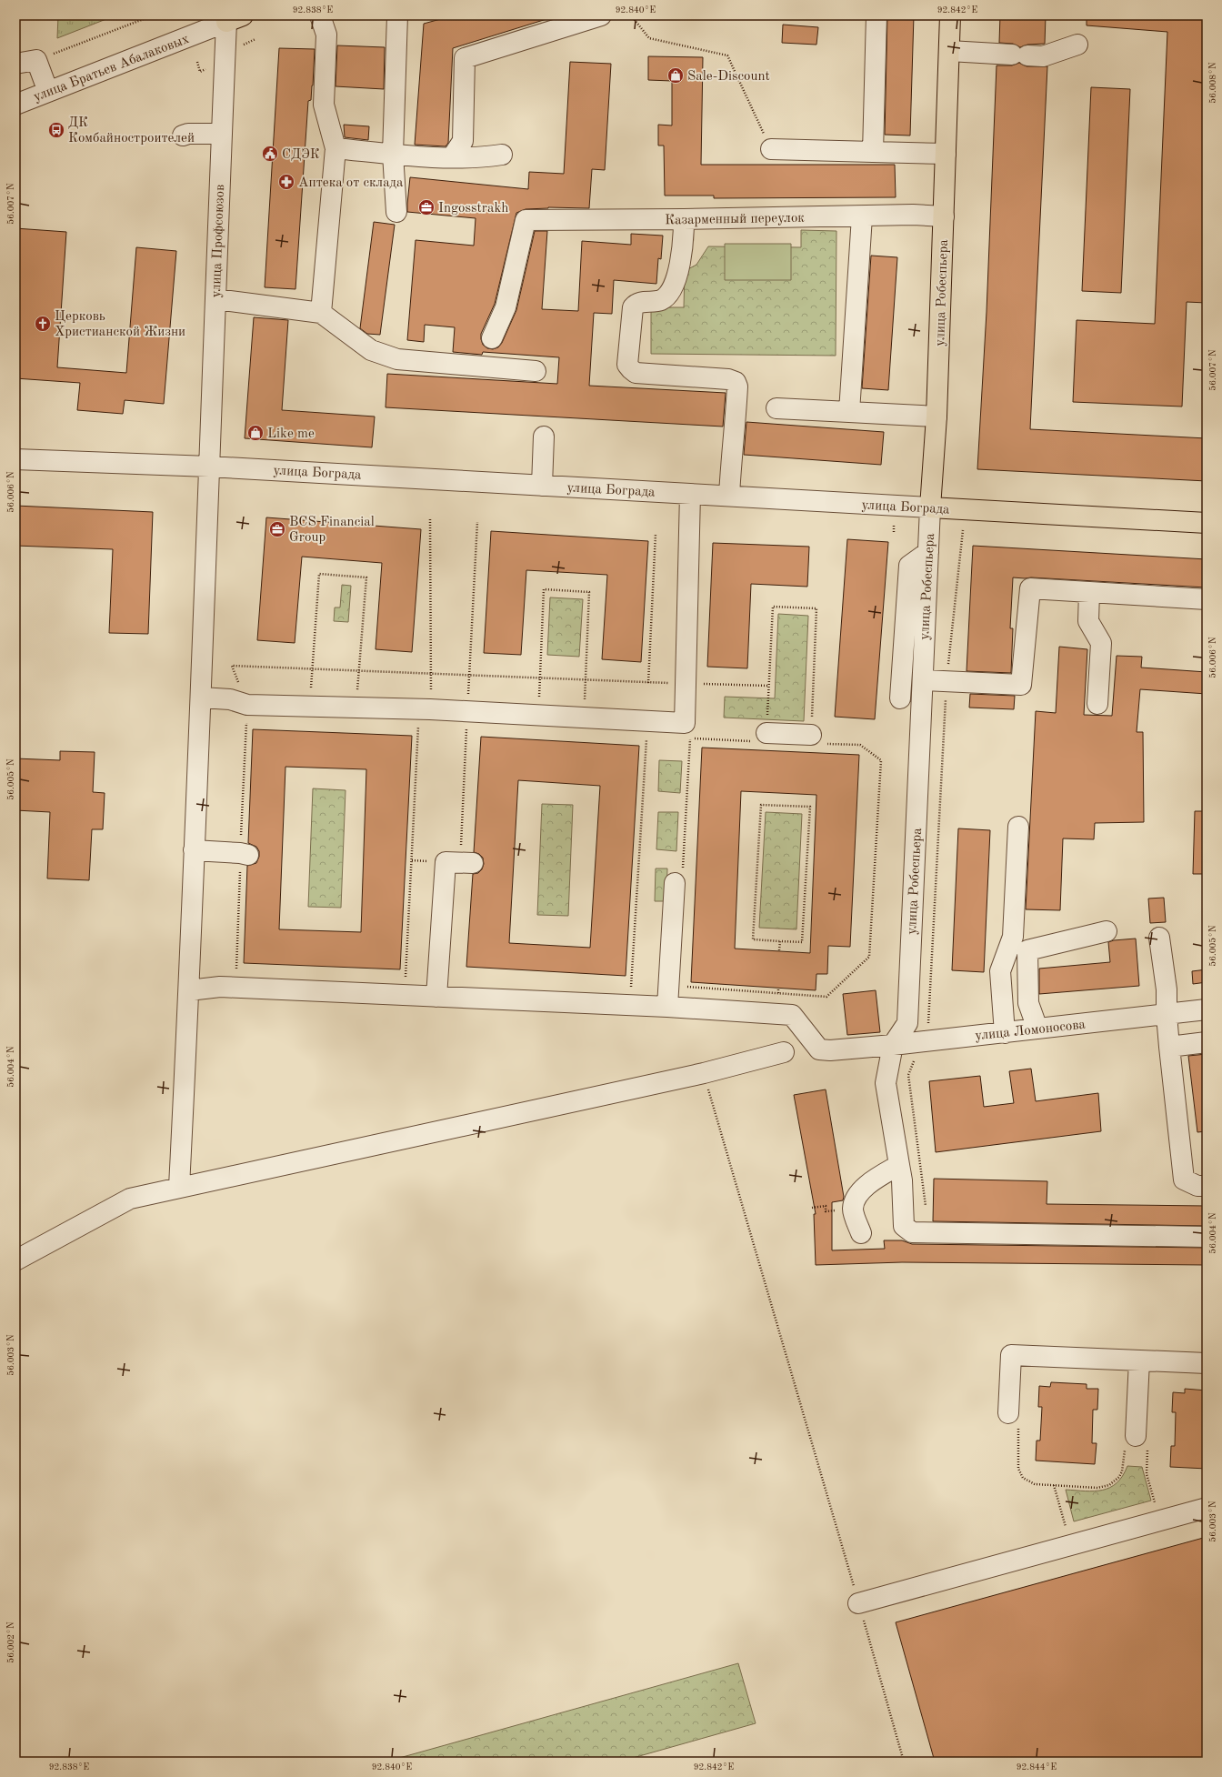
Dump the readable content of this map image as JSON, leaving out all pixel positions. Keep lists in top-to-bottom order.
{
  "streets": {
    "main road": ["улица Робеспьера", "улица Бограда"],
    "street": [
      "улица Братьев Абалаковых",
      "Казарменный переулок",
      "улица Профсоюзов",
      "улица Ломоносова"
    ]
  },
  "crossings": [
    ["улица Братьев Абалаковых", "улица Профсоюзов"],
    ["Казарменный переулок", "улица Робеспьера"],
    ["улица Профсоюзов", "улица Бограда"],
    ["улица Робеспьера", "улица Бограда"],
    ["улица Робеспьера", "улица Ломоносова"]
  ],
  "places": {
    "shop": ["Sale-Discount", "Like me"],
    "bus stop": ["ДК Комбайностроителей"],
    "public building": ["СДЭК"],
    "pharmacy": ["Аптека от склада"],
    "office": ["Ingosstrakh", "BCS Financial Group"],
    "church": ["Церковь Христианской Жизни"]
  },
  "coordinates": [
    "92.838°E",
    "92.840°E",
    "92.842°E",
    "56.008°N",
    "56.007°N",
    "56.006°N",
    "56.005°N",
    "56.004°N",
    "56.003°N",
    "56.002°N",
    "92.844°E"
  ]
}
